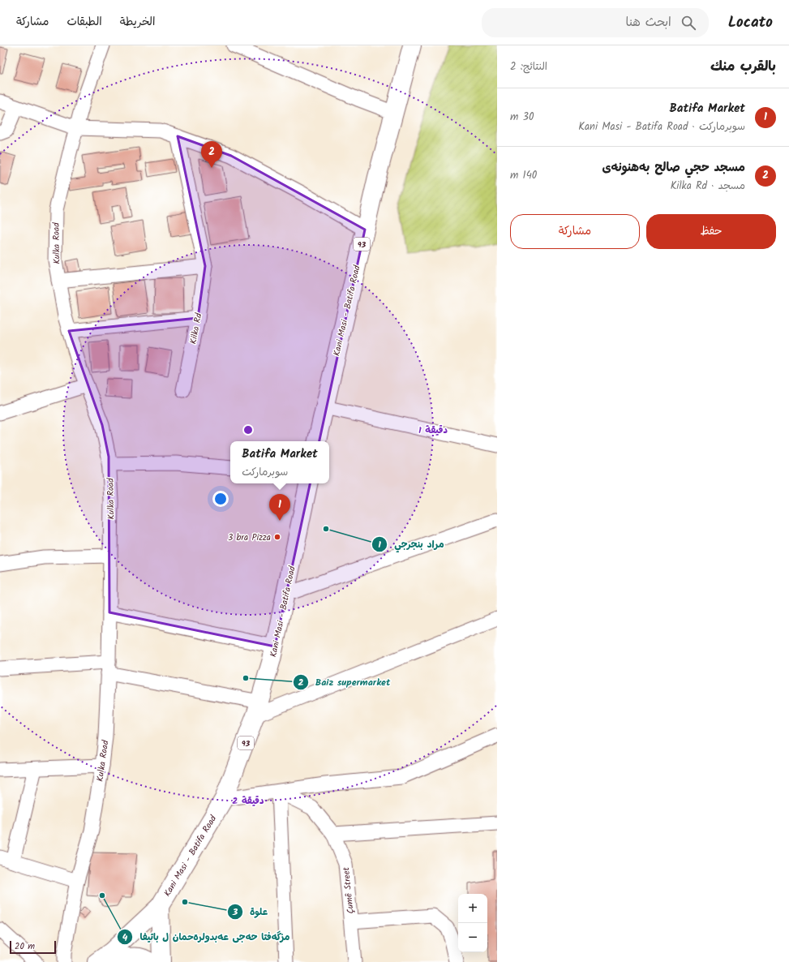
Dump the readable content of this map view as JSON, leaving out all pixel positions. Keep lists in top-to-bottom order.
{
  "streets": {
    "main road": ["93", "Kani Masi - Batifa Road"],
    "street": ["Kulka Road", "Kilka Rd", "Çumê Street"]
  },
  "places": [
    "مراد بنجرجي",
    "3 bra Pizza",
    "Baiz supermarket",
    "مزگەفتا حەجی عەبدولرەحمان ل باتیفا",
    "علوة"
  ],
  "scale_bar": "20 m",
  "page": {
    "header": "Locato",
    "search": "ابحث هنا",
    "nav": ["الخريطة", "الطبقات", "مشاركة"],
    "heading": ["بالقرب منك", "النتائج: 2"],
    "list": [
      {
        "mark": "1",
        "name": "Batifa Market",
        "note": "سوبرماركت · Kani Masi - Batifa Road",
        "value": "30 m"
      },
      {
        "mark": "2",
        "name": "مسجد حجي صالح بەھنونەی",
        "note": "مسجد · Kilka Rd",
        "value": "140 m"
      }
    ],
    "pins": ["2", "1"],
    "buttons": ["حفظ", "مشاركة"],
    "popup": ["Batifa Market", "سوبرماركت"],
    "map_buttons": ["+", "−"],
    "scale": "20 m"
  },
  "rings": ["1 دقيقة", "2 دقيقة"]
}
